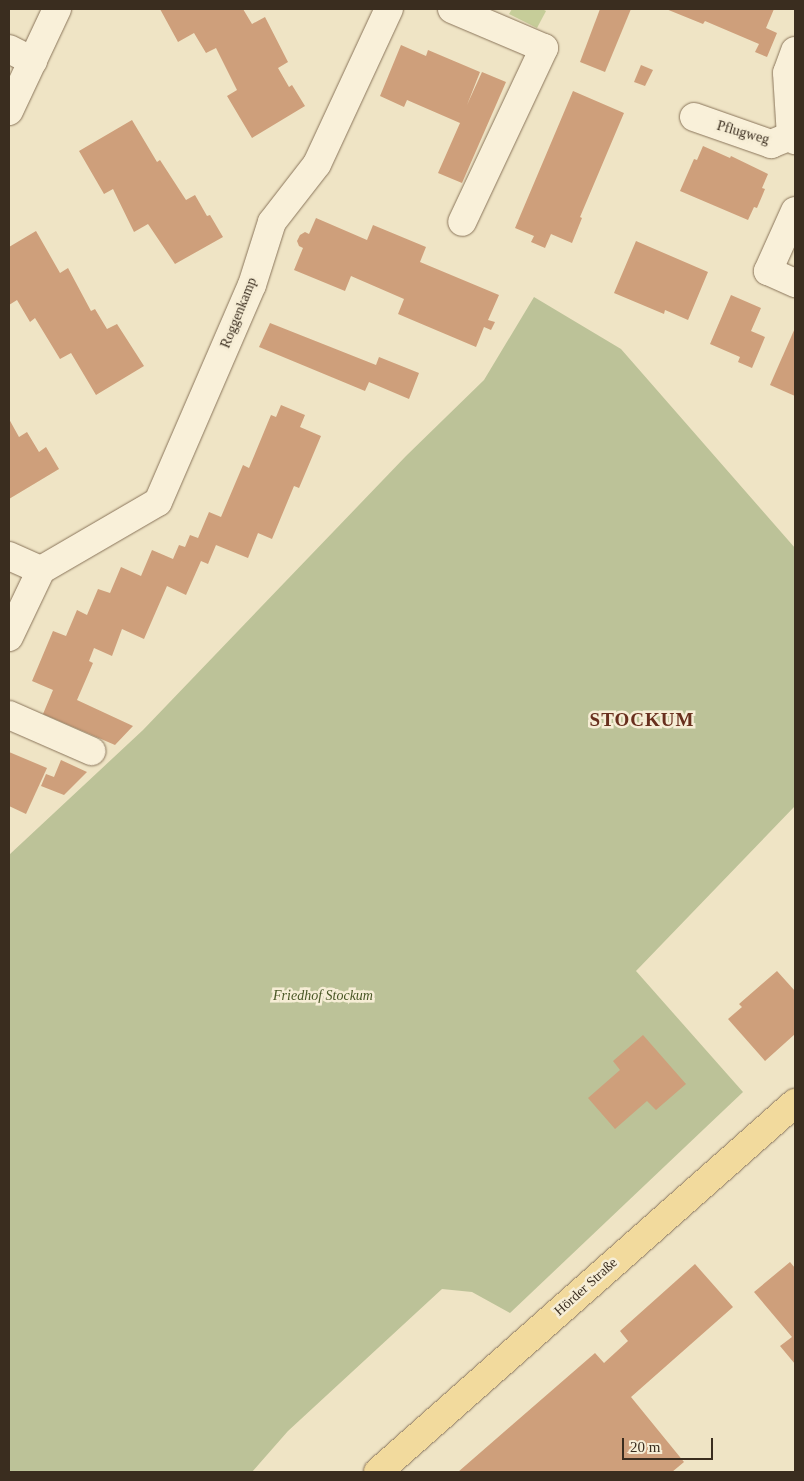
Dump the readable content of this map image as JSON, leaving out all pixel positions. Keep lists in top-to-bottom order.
{
  "streets": {
    "main road": ["Hörder Straße"],
    "street": ["Pflugweg", "Roggenkamp"]
  },
  "districts": ["STOCKUM"],
  "parks": ["Friedhof Stockum"],
  "scale_bar": "20 m"
}
